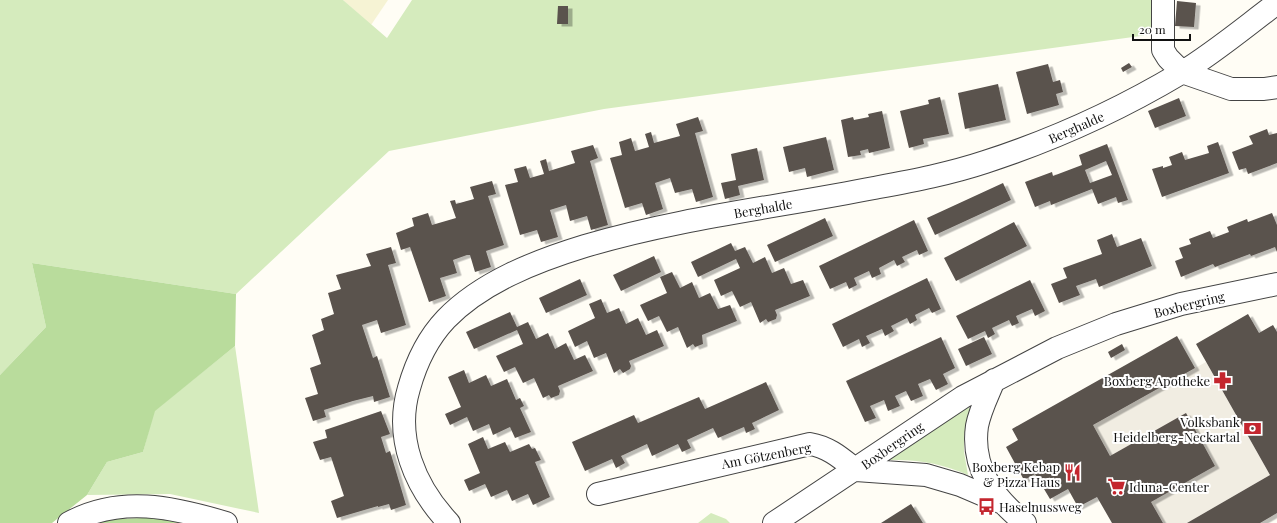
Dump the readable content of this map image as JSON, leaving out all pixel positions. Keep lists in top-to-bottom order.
{
  "streets": {
    "street": ["Berghalde", "Boxbergring", "Am Götzenberg"]
  },
  "crossings": [
    ["Boxbergring", "Am Götzenberg"]
  ],
  "places": {
    "pharmacy": ["Boxberg Apotheke"],
    "bank": ["Volksbank Heidelberg-Neckartal"],
    "restaurant": ["Boxberg Kebap & Pizza Haus"],
    "supermarket": ["Iduna-Center"],
    "bus stop": ["Haselnussweg"]
  },
  "scale_bar": "20 m"
}
